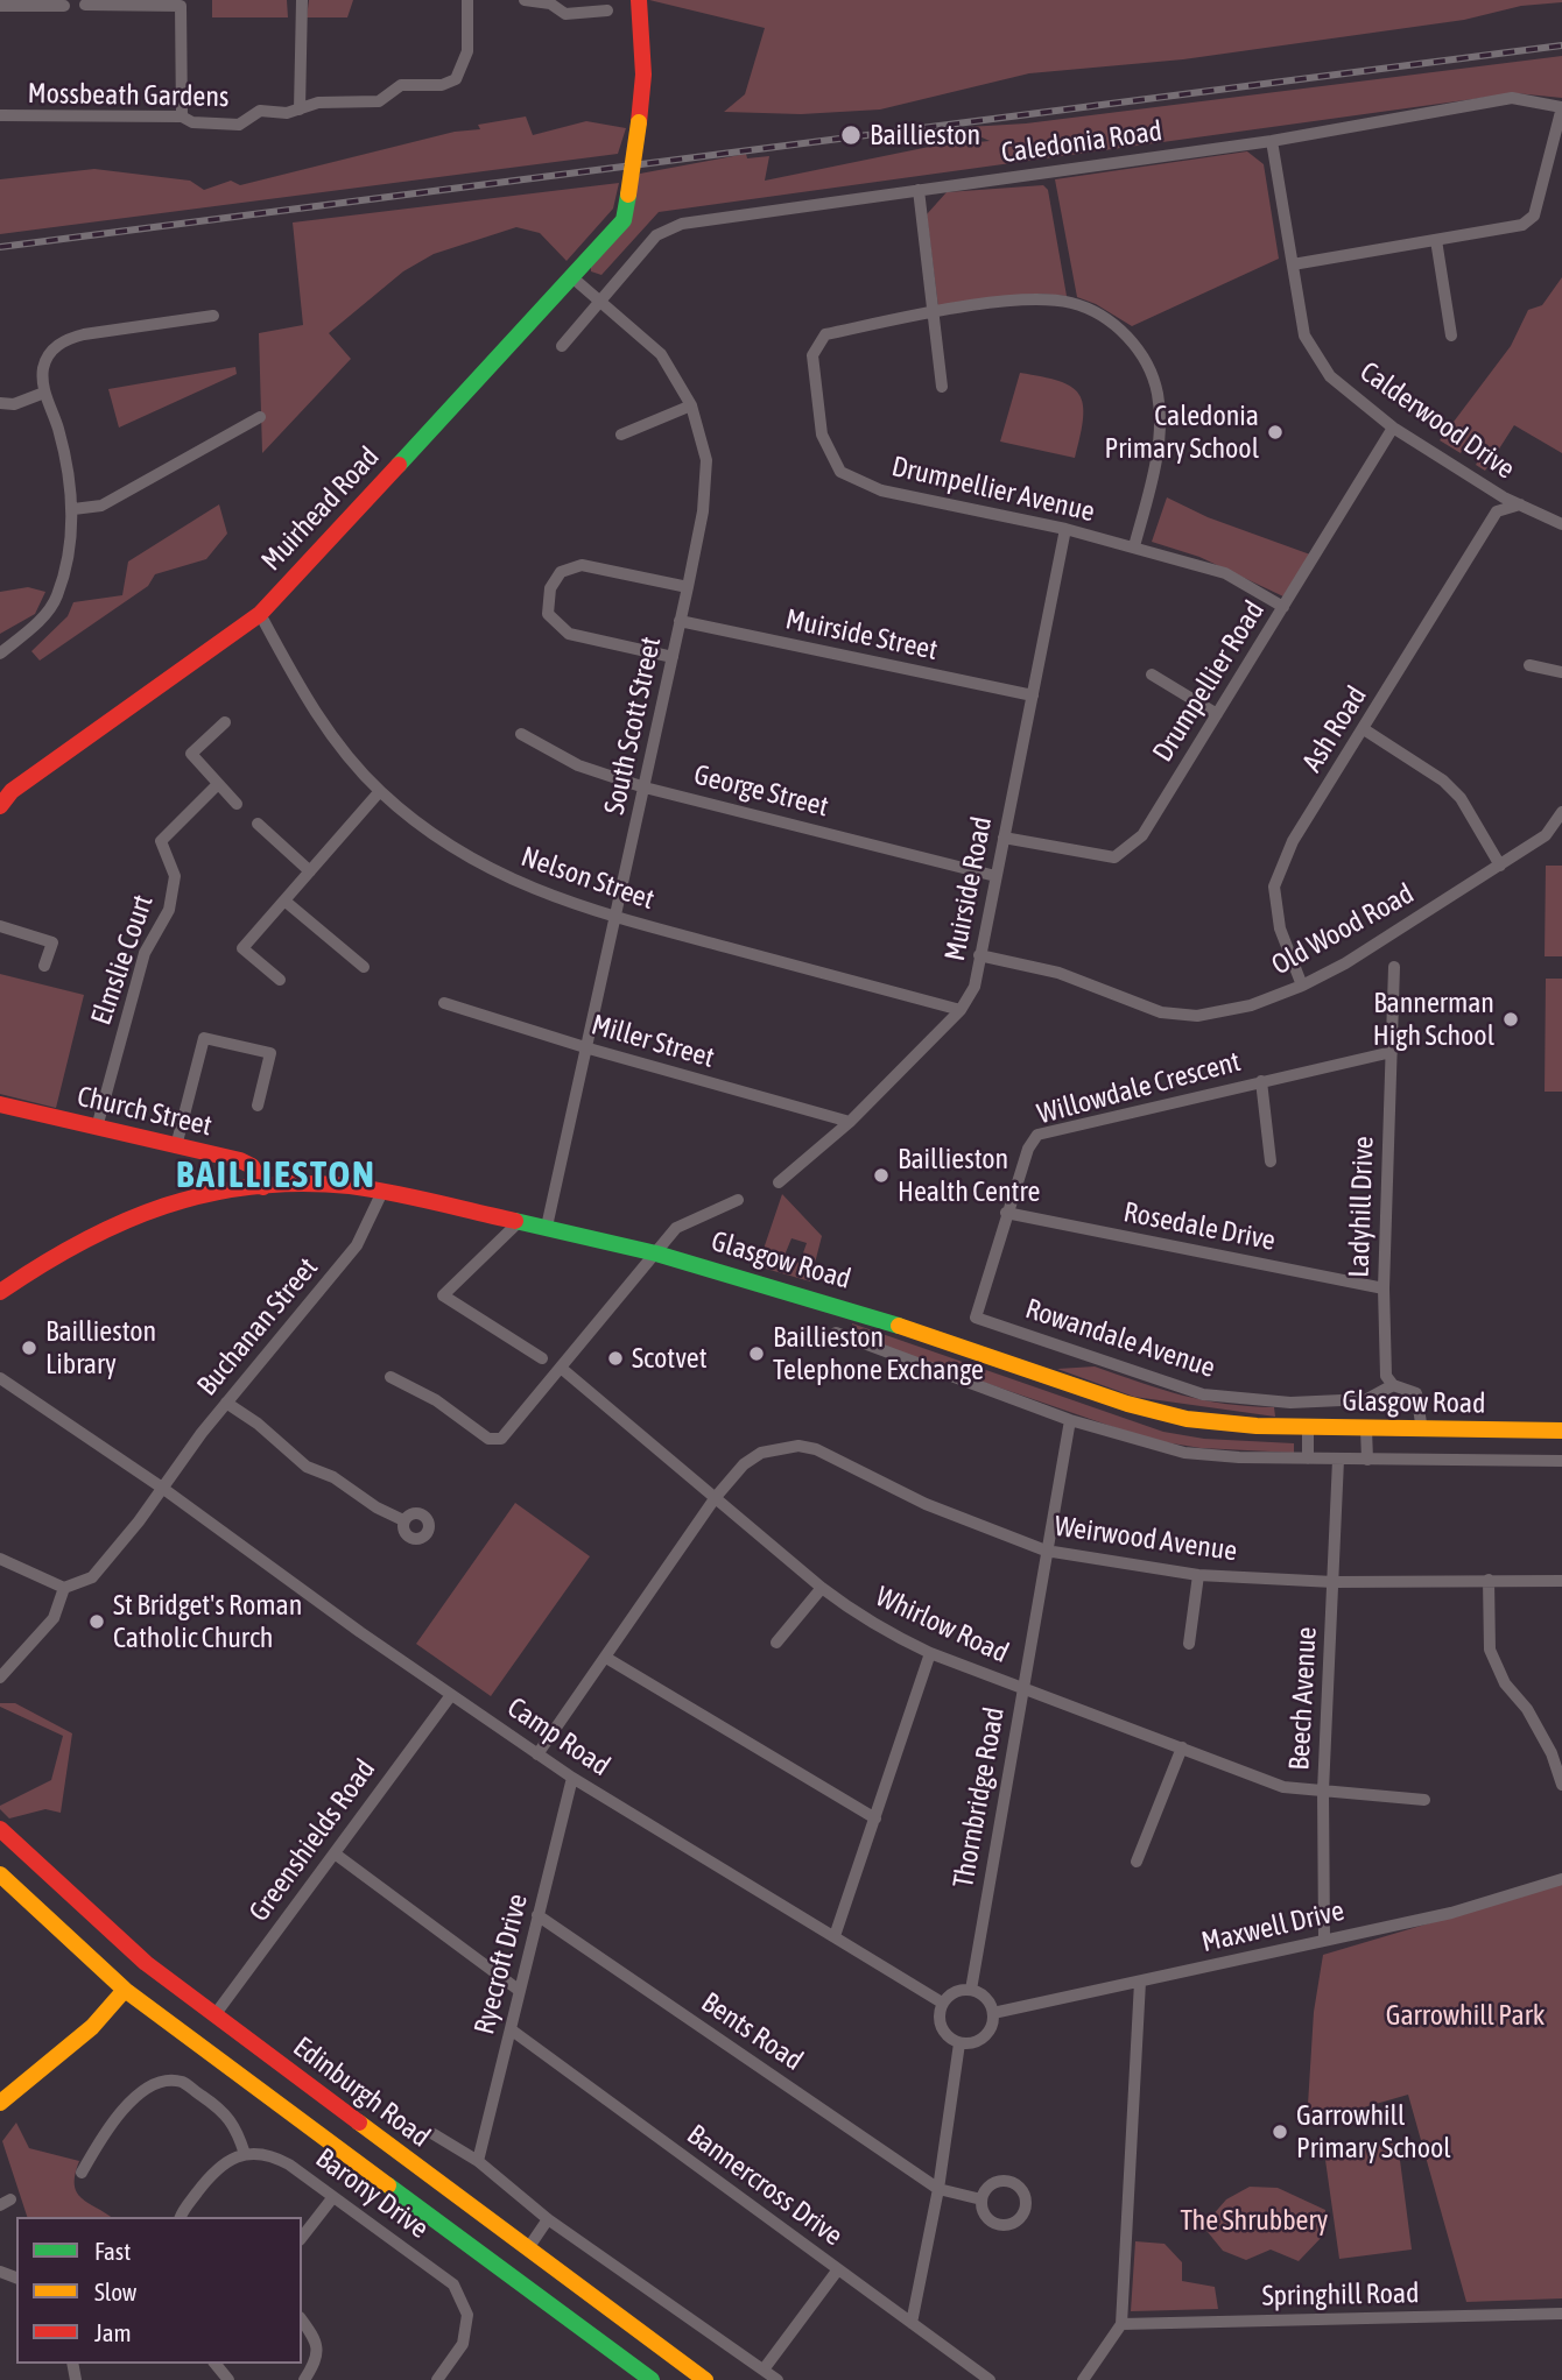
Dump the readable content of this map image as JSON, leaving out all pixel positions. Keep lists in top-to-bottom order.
{
  "streets": {
    "main road": [
      "Muirhead Road",
      "Church Street",
      "Glasgow Road",
      "Edinburgh Road"
    ],
    "street": [
      "Mossbeath Gardens",
      "Caledonia Road",
      "Calderwood Drive",
      "Drumpellier Avenue",
      "Muirside Street",
      "Drumpellier Road",
      "South Scott Street",
      "Ash Road",
      "George Street",
      "Nelson Street",
      "Muirside Road",
      "Old Wood Road",
      "Elmslie Court",
      "Miller Street",
      "Willowdale Crescent",
      "Ladyhill Drive",
      "Rosedale Drive",
      "Buchanan Street",
      "Rowandale Avenue",
      "Weirwood Avenue",
      "Whirlow Road",
      "Beech Avenue",
      "Camp Road",
      "Thornbridge Road",
      "Greenshields Road",
      "Maxwell Drive",
      "Ryecroft Drive",
      "Bents Road",
      "Bannercross Drive",
      "Barony Drive",
      "Springhill Road"
    ]
  },
  "crossings": [
    ["Caledonia Road", "Calderwood Drive"],
    ["Caledonia Road", "South Scott Street"],
    ["Calderwood Drive", "Drumpellier Road"],
    ["Drumpellier Avenue", "Drumpellier Road"],
    ["Drumpellier Avenue", "Muirside Road"],
    ["Muirhead Road", "South Scott Street"],
    ["Muirhead Road", "Nelson Street"],
    ["Muirside Street", "South Scott Street"],
    ["Muirside Street", "Muirside Road"],
    ["Drumpellier Road", "Muirside Road"],
    ["South Scott Street", "George Street"],
    ["South Scott Street", "Nelson Street"],
    ["South Scott Street", "Miller Street"],
    ["South Scott Street", "Glasgow Road"],
    ["Ash Road", "Old Wood Road"],
    ["George Street", "Muirside Road"],
    ["Nelson Street", "Muirside Road"],
    ["Muirside Road", "Old Wood Road"],
    ["Muirside Road", "Miller Street"],
    ["Elmslie Court", "Church Street"],
    ["Willowdale Crescent", "Ladyhill Drive"],
    ["Willowdale Crescent", "Rosedale Drive"],
    ["Willowdale Crescent", "Rowandale Avenue"],
    ["Church Street", "Glasgow Road"],
    ["Ladyhill Drive", "Rosedale Drive"],
    ["Ladyhill Drive", "Rowandale Avenue"],
    ["Glasgow Road", "Buchanan Street"],
    ["Glasgow Road", "Beech Avenue"],
    ["Glasgow Road", "Thornbridge Road"],
    ["Buchanan Street", "Camp Road"],
    ["Weirwood Avenue", "Whirlow Road"],
    ["Weirwood Avenue", "Beech Avenue"],
    ["Weirwood Avenue", "Camp Road"],
    ["Weirwood Avenue", "Thornbridge Road"],
    ["Whirlow Road", "Beech Avenue"],
    ["Whirlow Road", "Thornbridge Road"],
    ["Beech Avenue", "Maxwell Drive"],
    ["Camp Road", "Thornbridge Road"],
    ["Camp Road", "Greenshields Road"],
    ["Camp Road", "Maxwell Drive"],
    ["Camp Road", "Ryecroft Drive"],
    ["Thornbridge Road", "Maxwell Drive"],
    ["Greenshields Road", "Edinburgh Road"],
    ["Ryecroft Drive", "Bents Road"],
    ["Ryecroft Drive", "Edinburgh Road"],
    ["Ryecroft Drive", "Bannercross Drive"]
  ],
  "districts": ["BAILLIESTON"],
  "parks": ["Garrowhill Park", "The Shrubbery"],
  "places": [
    "Baillieston",
    "Caledonia Primary School",
    "Bannerman High School",
    "Baillieston Health Centre",
    "Baillieston Library",
    "Baillieston Telephone Exchange",
    "Scotvet",
    "St Bridget's Roman Catholic Church",
    "Garrowhill Primary School"
  ],
  "legend": ["Fast", "Slow", "Jam"]
}
